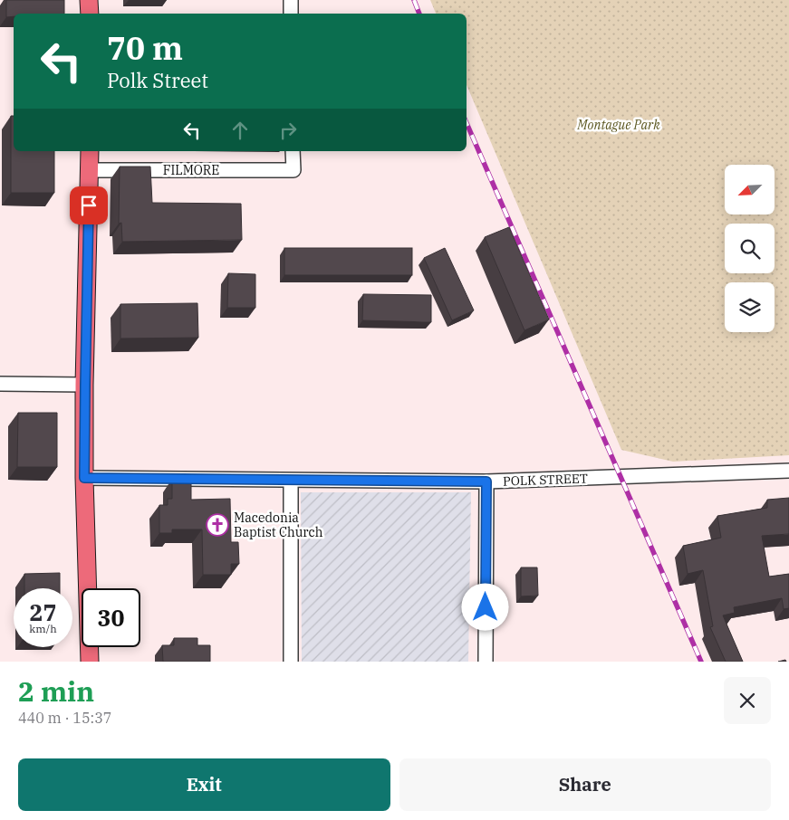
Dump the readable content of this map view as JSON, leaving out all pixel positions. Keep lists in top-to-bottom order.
{
  "streets": {
    "street": ["FILMORE", "POLK STREET"]
  },
  "parks": ["Montague Park"],
  "places": {
    "church": ["Macedonia Baptist Church"]
  },
  "north": "bottom left",
  "page": {
    "turn": ["70 m", "Polk Street"],
    "speed": "27 km/h",
    "limit": "30",
    "heading": ["2 min", "440 m · 15:37"],
    "buttons": ["Exit", "Share"]
  }
}
